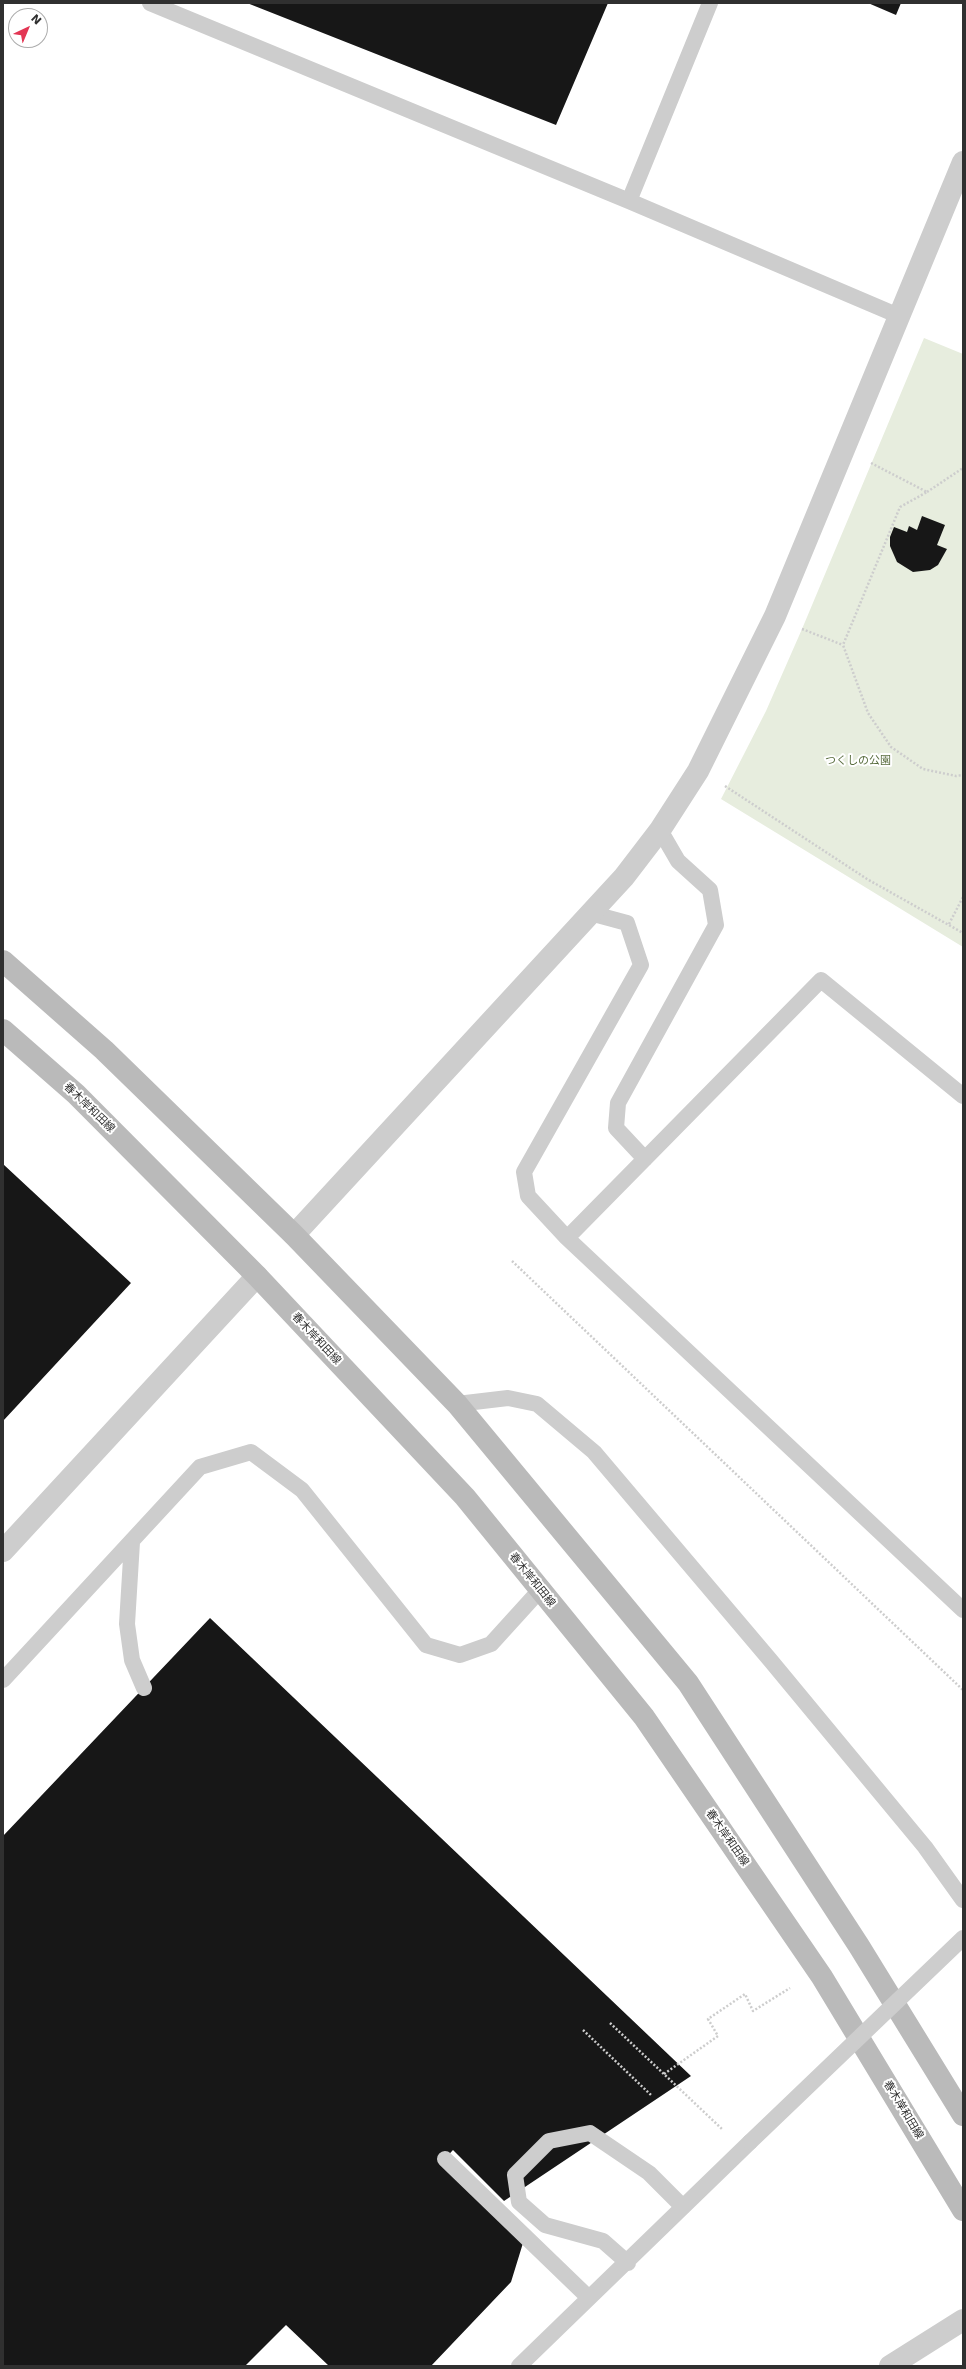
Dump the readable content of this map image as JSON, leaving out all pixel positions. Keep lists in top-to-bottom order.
{
  "streets": {
    "main road": ["春木岸和田線"]
  },
  "parks": ["つくしの公園"],
  "north": "top right"
}
